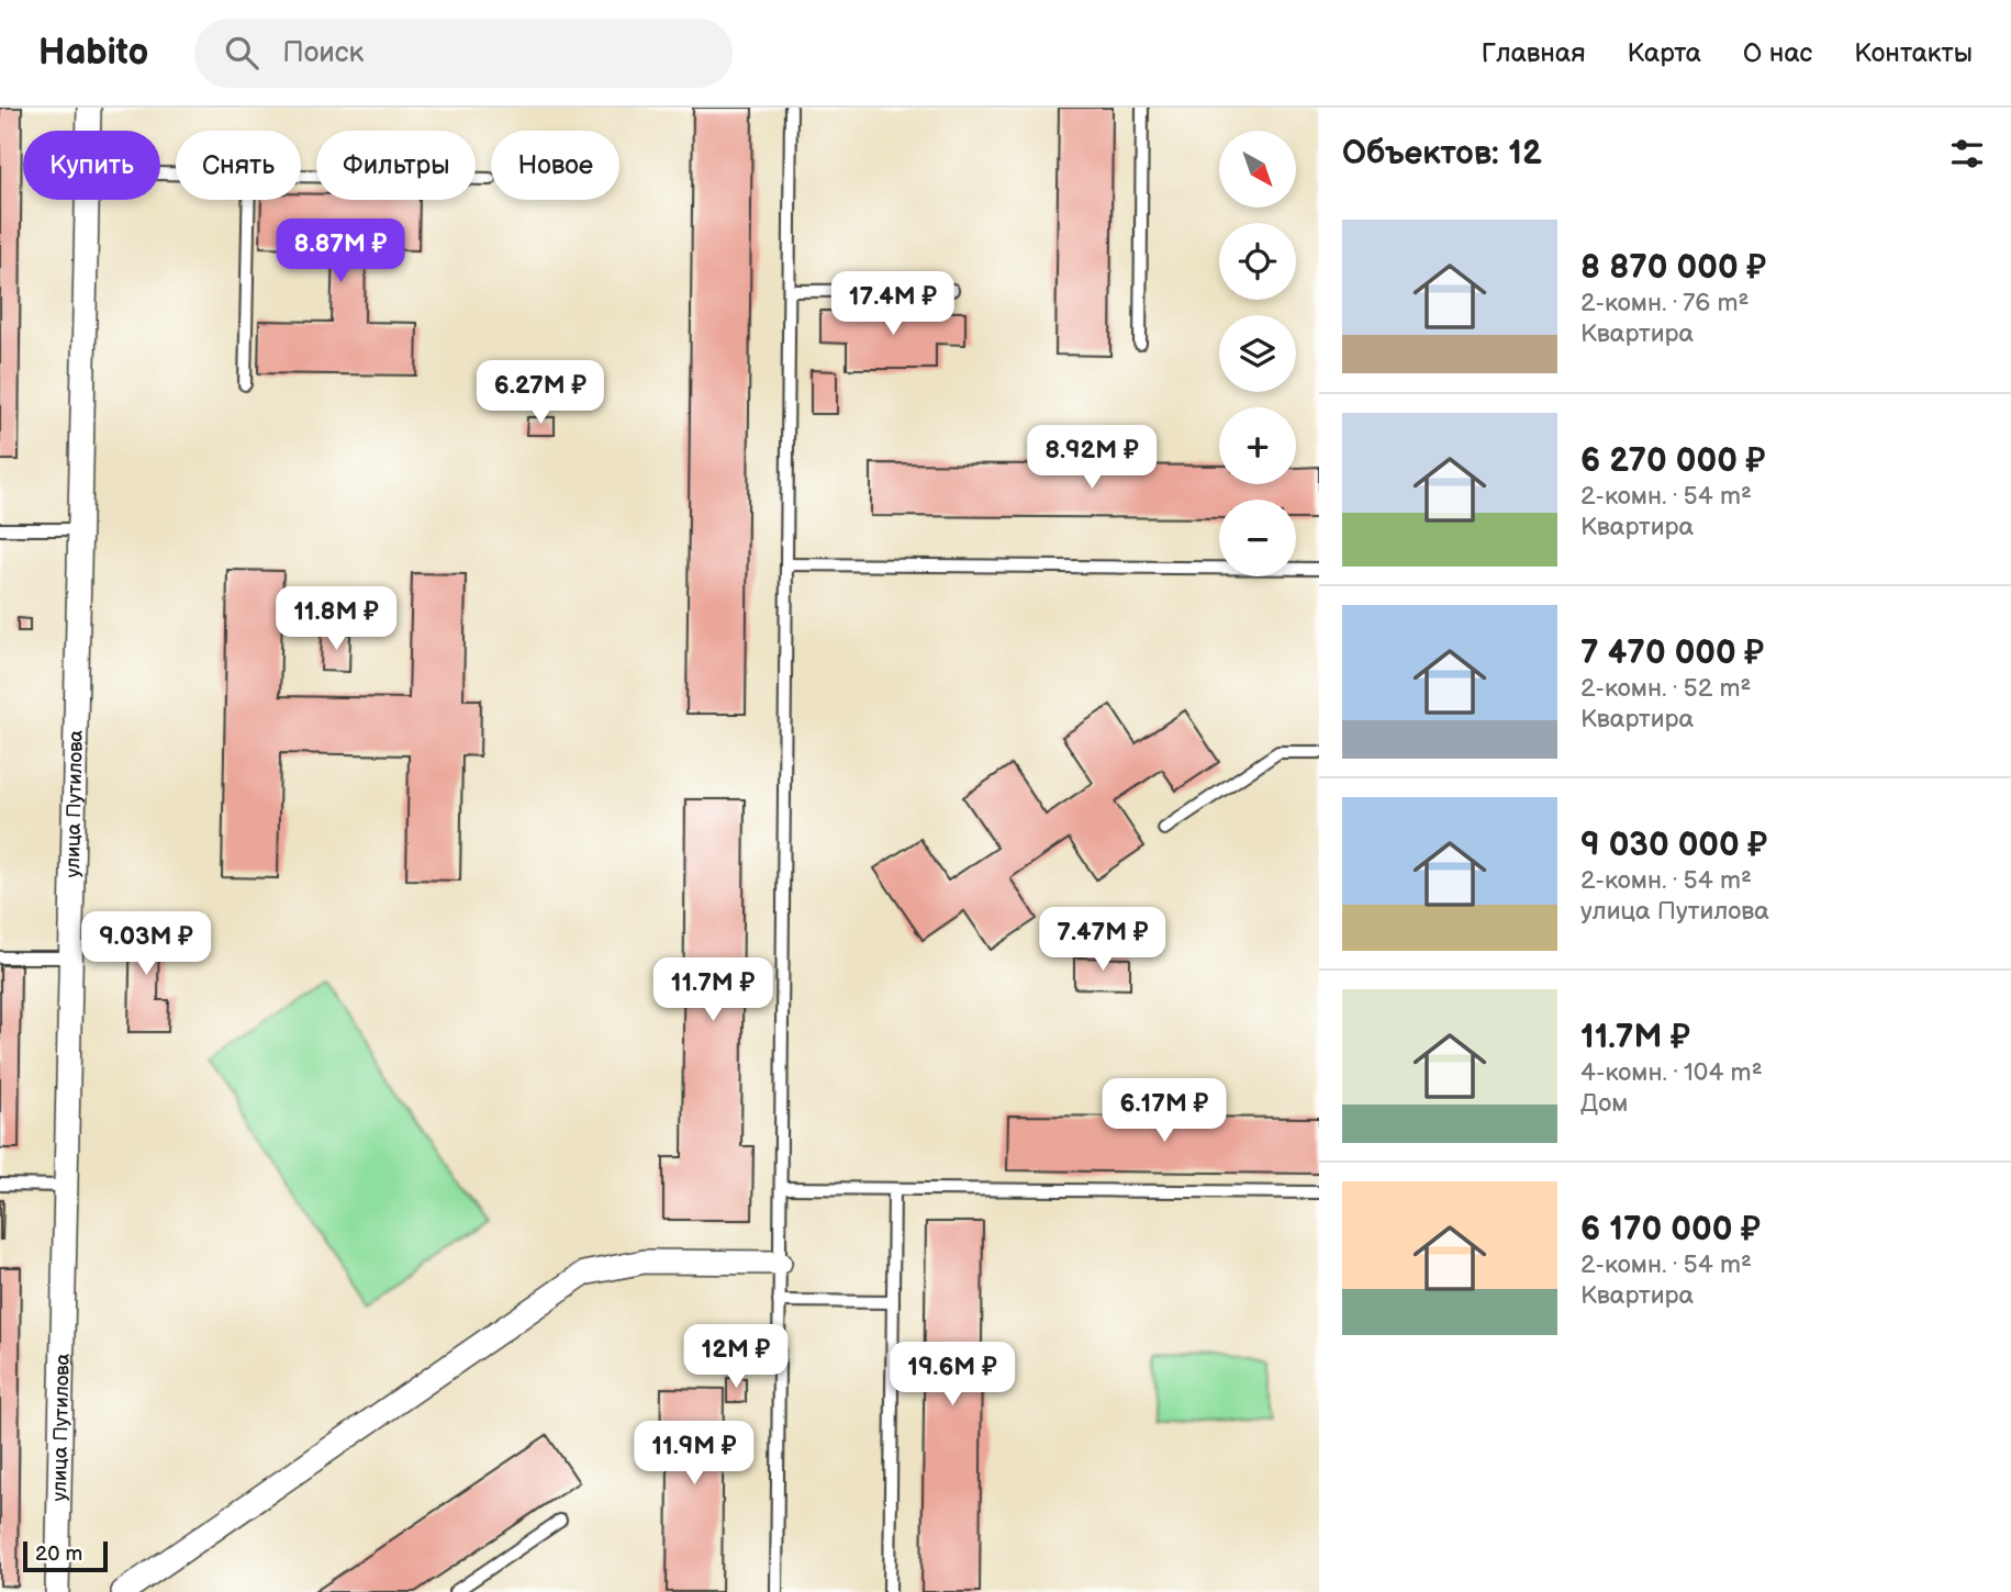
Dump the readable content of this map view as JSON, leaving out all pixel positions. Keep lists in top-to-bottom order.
{
  "streets": {
    "street": ["улица Путилова"]
  },
  "scale_bar": "20 m",
  "north": "bottom right",
  "page": {
    "header": "Habito",
    "search": "Поиск",
    "nav": [
      "Главная",
      "Карта",
      "О нас",
      "Контакты"
    ],
    "heading": "Объектов: 12",
    "map_buttons": ["+", "−"],
    "chip": [
      "Купить",
      "Снять",
      "Фильтры",
      "Новое"
    ],
    "list": [
      {
        "name": "8 870 000 ₽",
        "note": "2-комн. · 76 m² · Квартира"
      },
      {
        "name": "6 270 000 ₽",
        "note": "2-комн. · 54 m² · Квартира"
      },
      {
        "name": "7 470 000 ₽",
        "note": "2-комн. · 52 m² · Квартира"
      },
      {
        "name": "9 030 000 ₽",
        "note": "2-комн. · 54 m² · улица Путилова"
      },
      {
        "name": "11.7M ₽",
        "note": "4-комн. · 104 m² · Дом"
      },
      {
        "name": "6 170 000 ₽",
        "note": "2-комн. · 54 m² · Квартира"
      }
    ],
    "price": [
      "8.87M ₽",
      "17.4M ₽",
      "6.27M ₽",
      "8.92M ₽",
      "11.8M ₽",
      "7.47M ₽",
      "9.03M ₽",
      "11.7M ₽",
      "6.17M ₽",
      "12M ₽",
      "19.6M ₽",
      "11.9M ₽"
    ],
    "scale": "20 m"
  }
}
